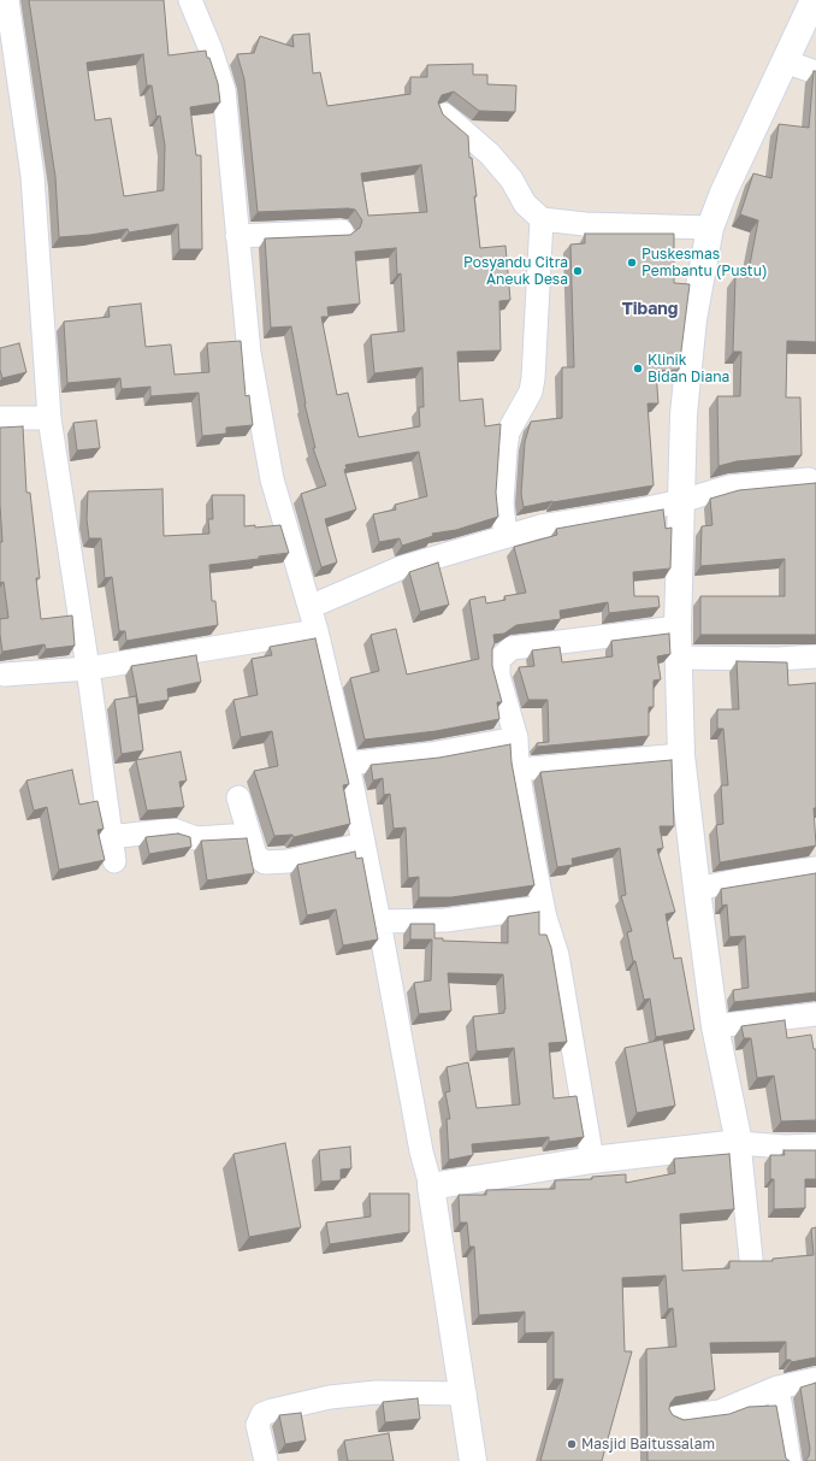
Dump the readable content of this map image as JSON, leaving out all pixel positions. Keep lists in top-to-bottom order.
{
  "districts": ["Tibang"],
  "places": [
    "Puskesmas Pembantu (Pustu)",
    "Posyandu Citra Aneuk Desa",
    "Klinik Bidan Diana",
    "Masjid Baitussalam"
  ]
}
